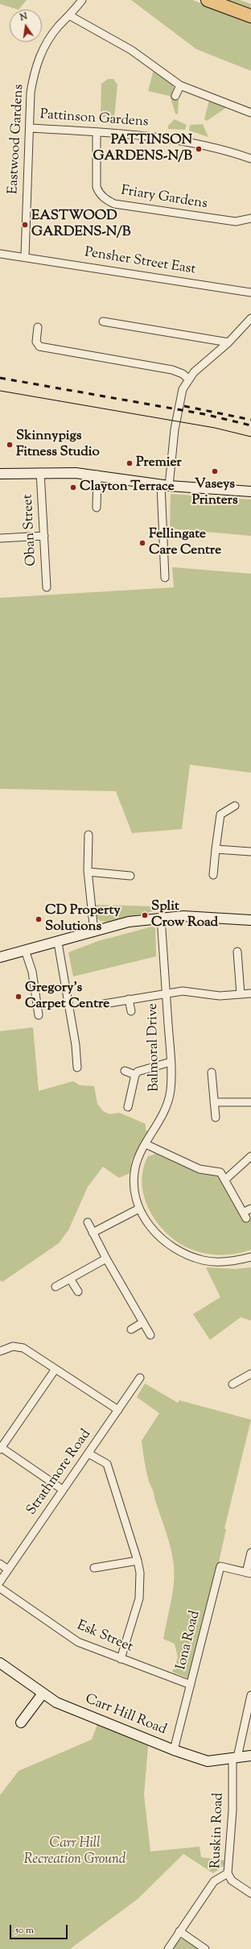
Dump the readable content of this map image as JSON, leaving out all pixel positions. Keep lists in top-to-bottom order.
{
  "streets": {
    "street": [
      "Pattinson Gardens",
      "Eastwood Gardens",
      "Friary Gardens",
      "Pensher Street East",
      "Oban Street",
      "Balmoral Drive",
      "Strathmore Road",
      "Esk Street",
      "Iona Road",
      "Carr Hill Road",
      "Ruskin Road"
    ]
  },
  "crossings": [
    ["Pattinson Gardens", "Eastwood Gardens"],
    ["Pattinson Gardens", "Friary Gardens"],
    ["Eastwood Gardens", "Pensher Street East"],
    ["Esk Street", "Iona Road"],
    ["Iona Road", "Carr Hill Road"],
    ["Carr Hill Road", "Ruskin Road"]
  ],
  "parks": ["Carr Hill Recreation Ground"],
  "places": [
    "PATTINSON GARDENS-N/B",
    "EASTWOOD GARDENS-N/B",
    "Skinnypigs Fitness Studio",
    "Premier",
    "Vaseys Printers",
    "Clayton Terrace",
    "Fellingate Care Centre",
    "Split Crow Road",
    "CD Property Solutions",
    "Gregory's Carpet Centre"
  ],
  "scale_bar": "50 m",
  "north": "top"
}
